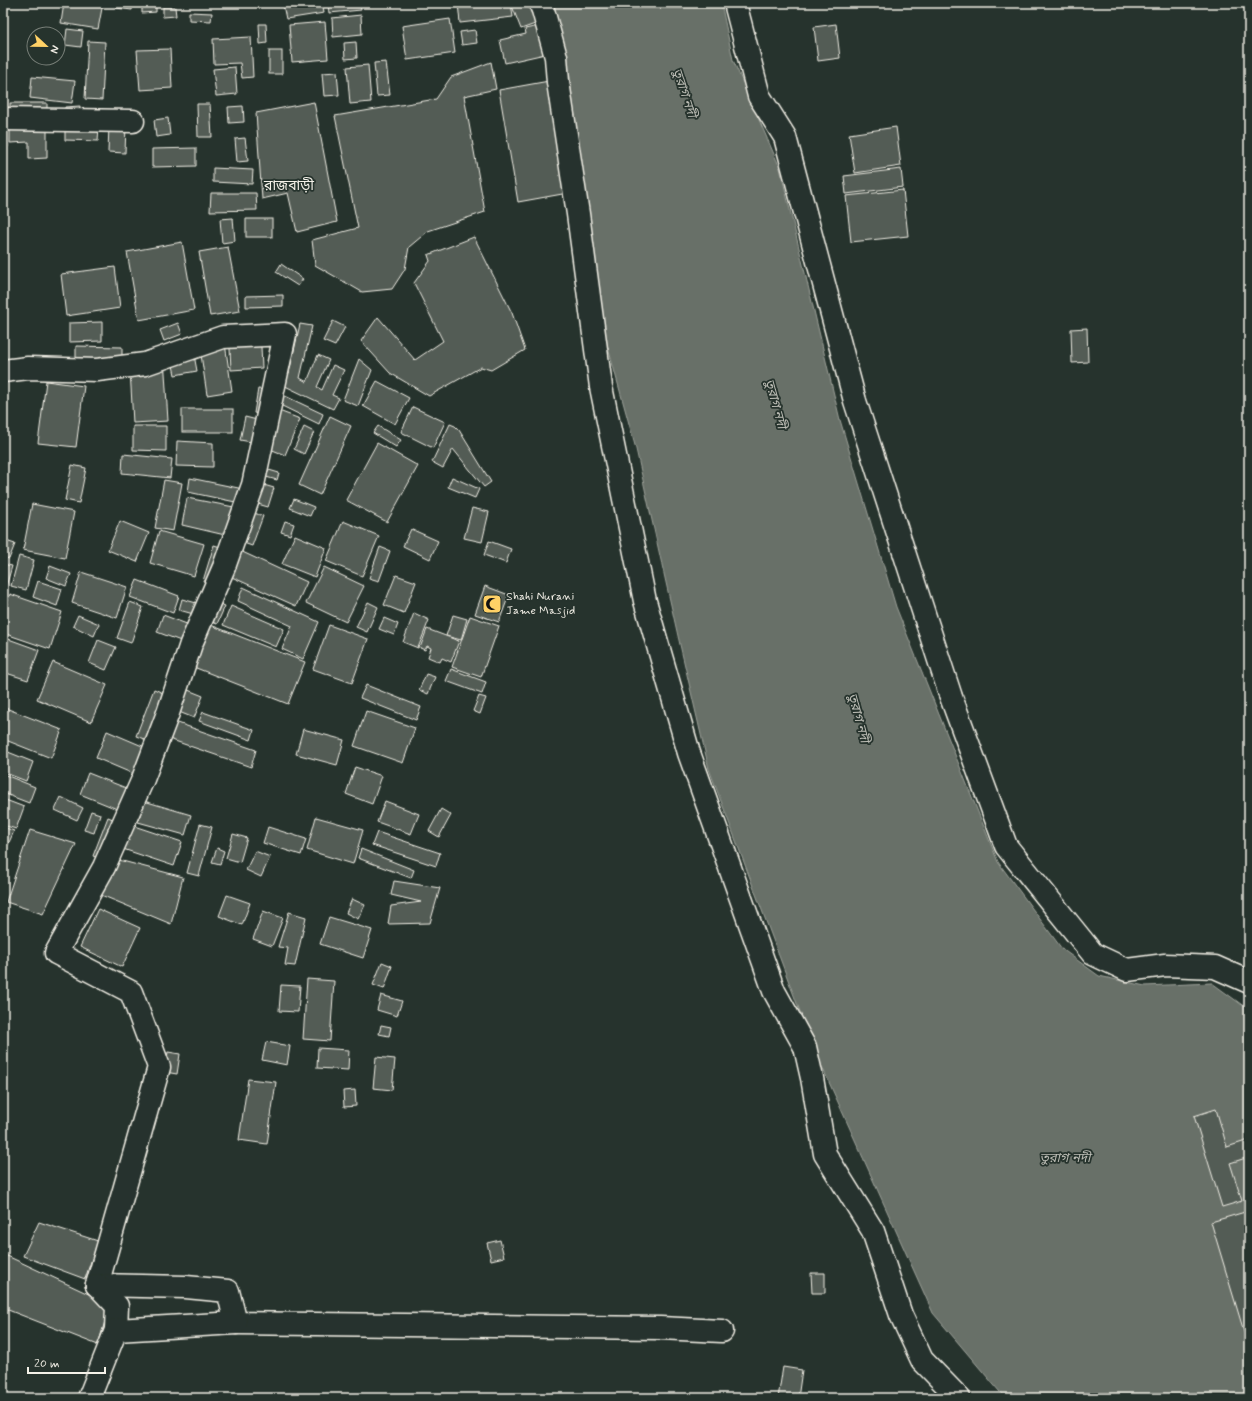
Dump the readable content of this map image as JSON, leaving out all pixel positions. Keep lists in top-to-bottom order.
{
  "districts": ["রাজবাড়ী"],
  "water": ["তুরাগ নদী"],
  "places": {
    "mosque": ["Shahi Nurani Jame Masjid"]
  },
  "scale_bar": "20 m",
  "north": "right"
}
